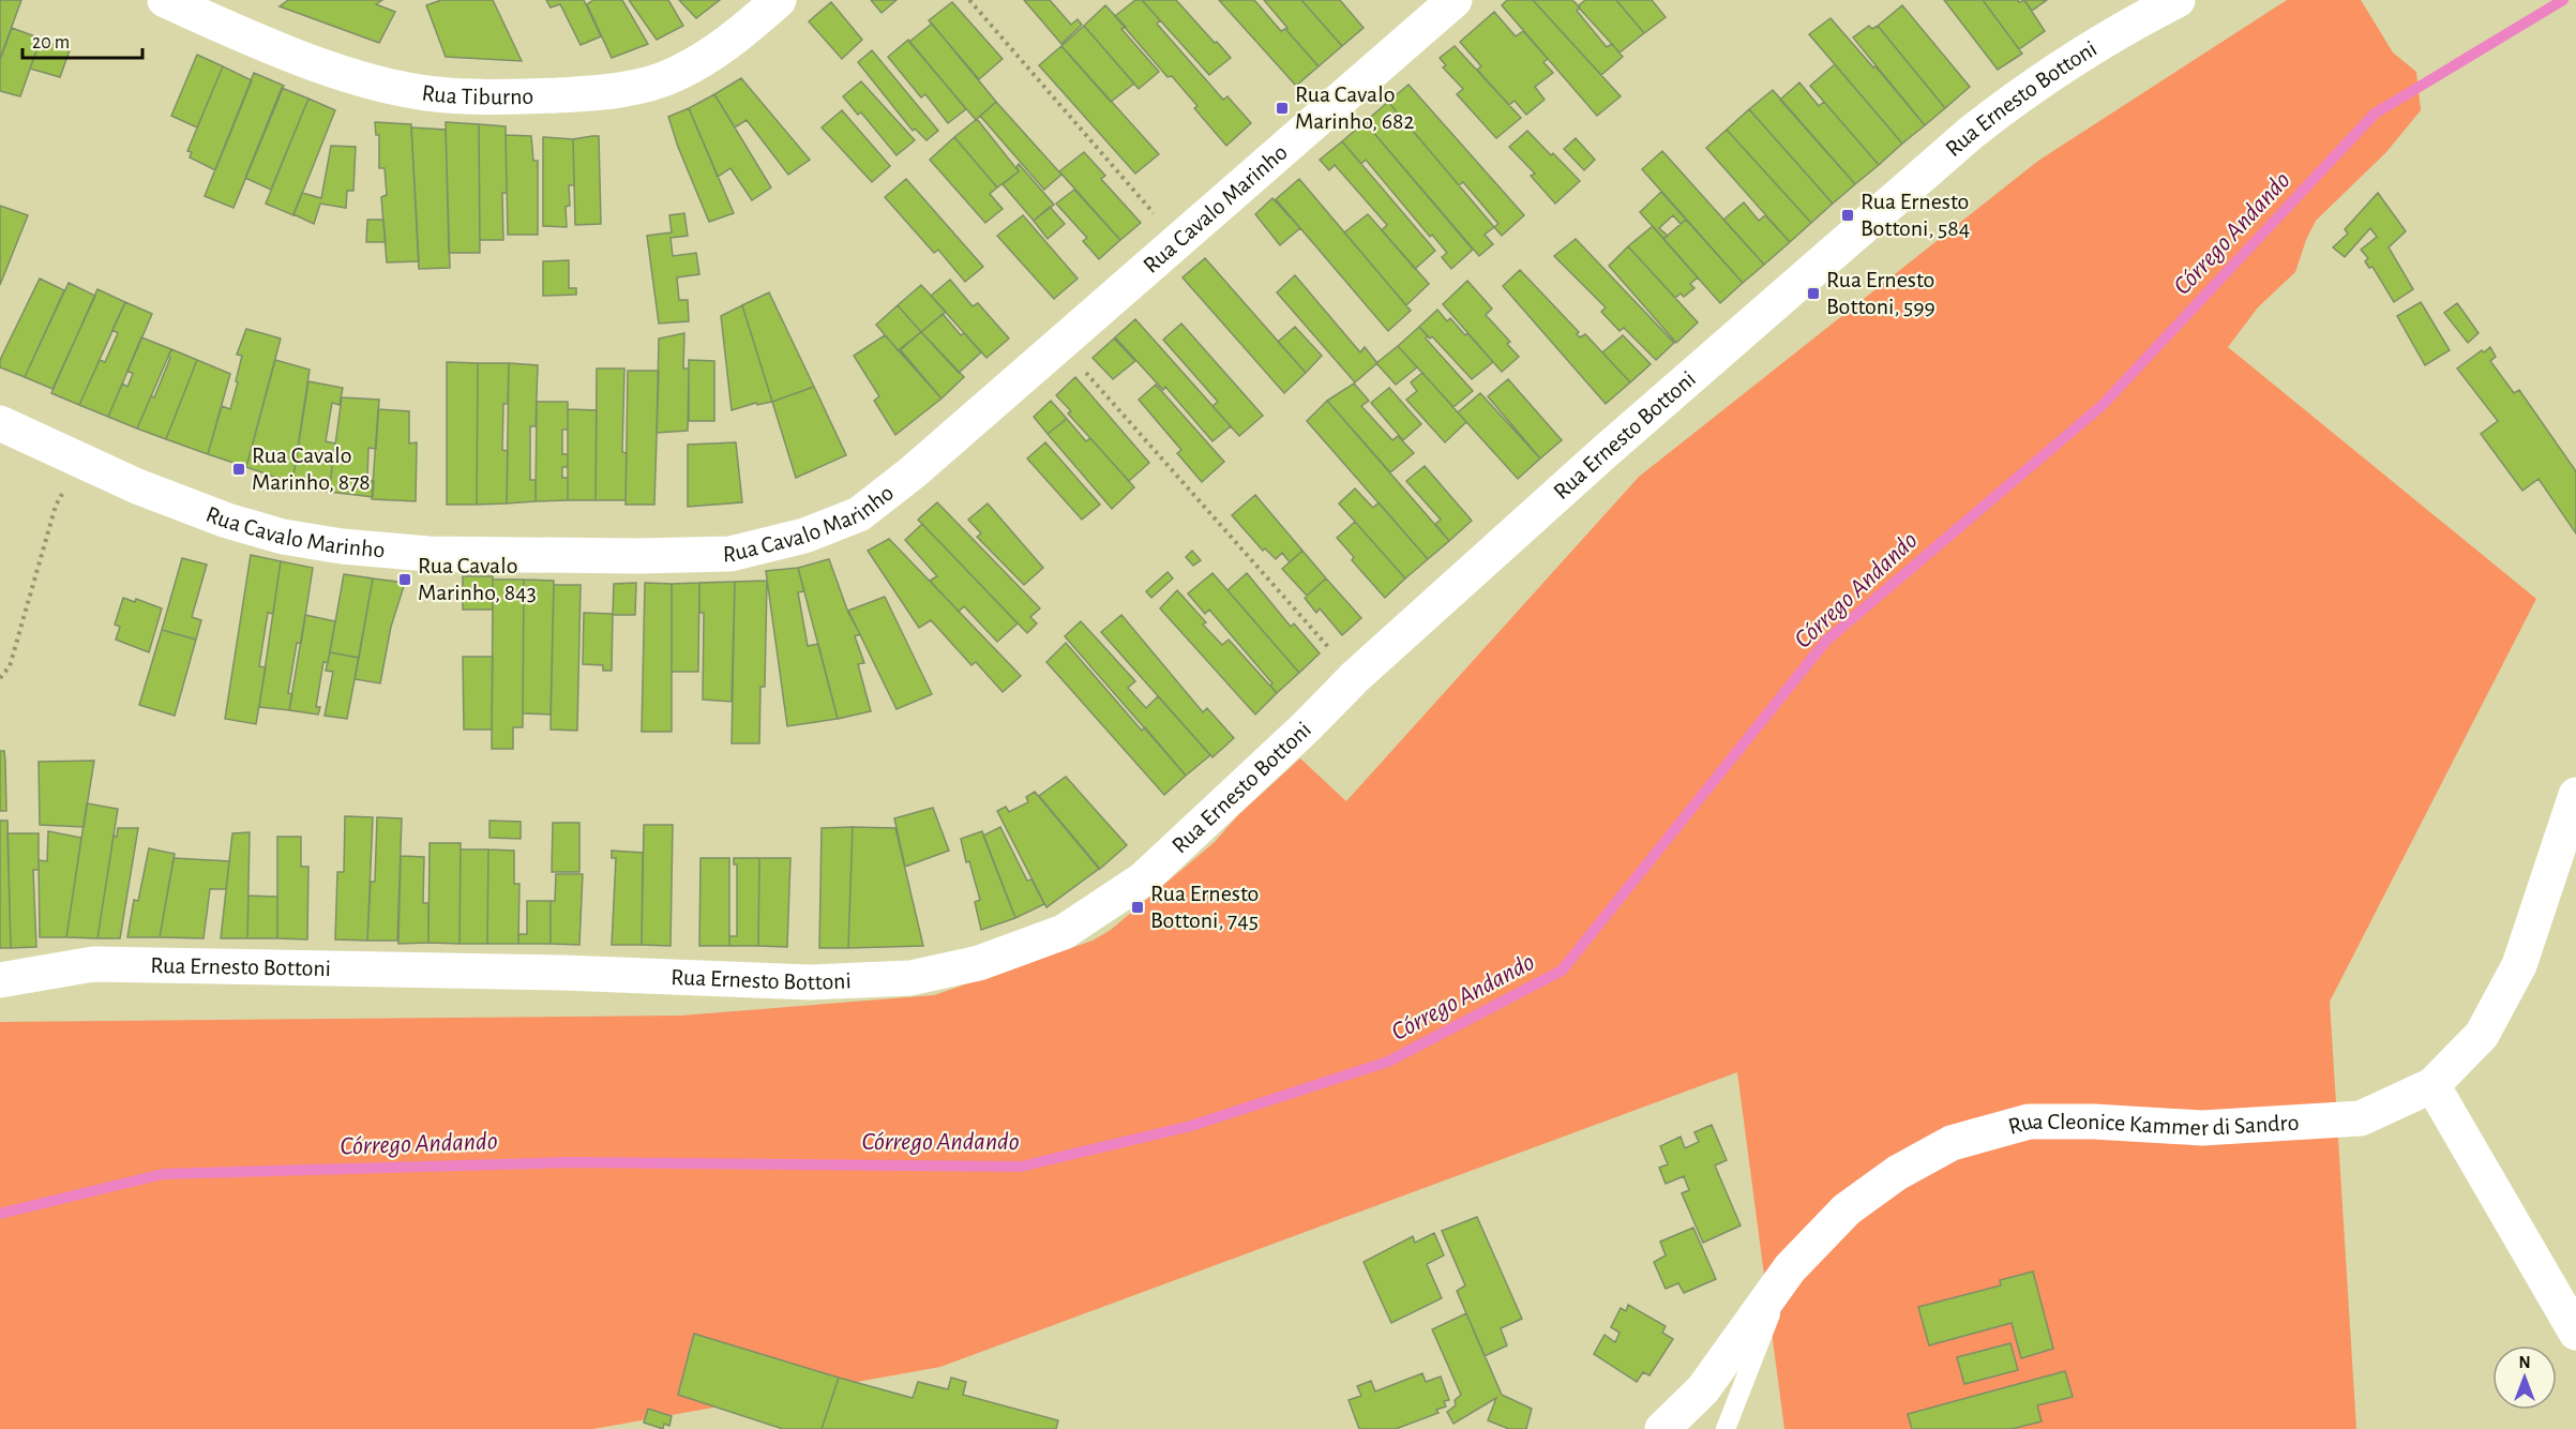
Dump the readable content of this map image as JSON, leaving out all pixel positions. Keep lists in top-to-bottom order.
{
  "streets": {
    "street": [
      "Rua Tiburno",
      "Rua Ernesto Bottoni",
      "Rua Cavalo Marinho",
      "Rua Cleonice Kammer di Sandro"
    ]
  },
  "water": ["Córrego Andando"],
  "places": {
    "transit": [
      "Rua Cavalo Marinho, 682",
      "Rua Ernesto Bottoni, 584",
      "Rua Ernesto Bottoni, 599",
      "Rua Cavalo Marinho, 878",
      "Rua Cavalo Marinho, 843",
      "Rua Ernesto Bottoni, 745"
    ]
  },
  "scale_bar": "20 m",
  "north": "top"
}
